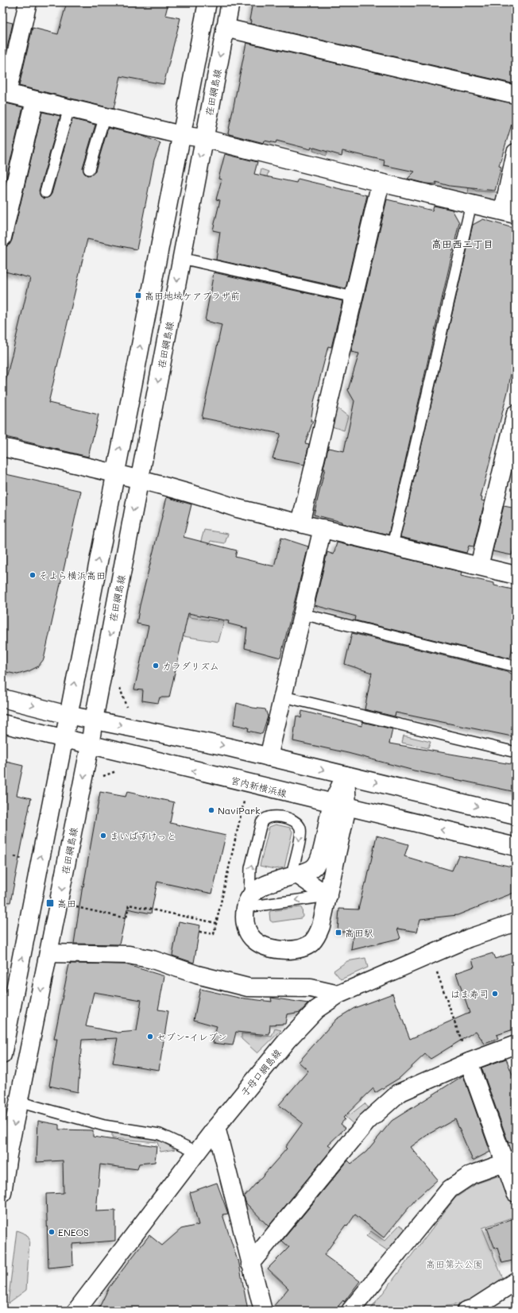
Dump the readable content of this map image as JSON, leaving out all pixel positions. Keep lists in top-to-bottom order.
{
  "streets": {
    "street": ["荏田綱島線", "宮内新横浜線", "子母口綱島線"]
  },
  "crossings": [
    ["荏田綱島線", "宮内新横浜線"]
  ],
  "districts": ["高田西二丁目"],
  "parks": ["高田第六公園"],
  "places": {
    "transit": ["高田地域ケアプラザ前", "高田", "高田駅"],
    "other": [
      "そよら横浜高田",
      "カラダリズム",
      "NaviPark",
      "まいばすけっと",
      "はま寿司",
      "セブン-イレブン",
      "ENEOS"
    ]
  }
}
